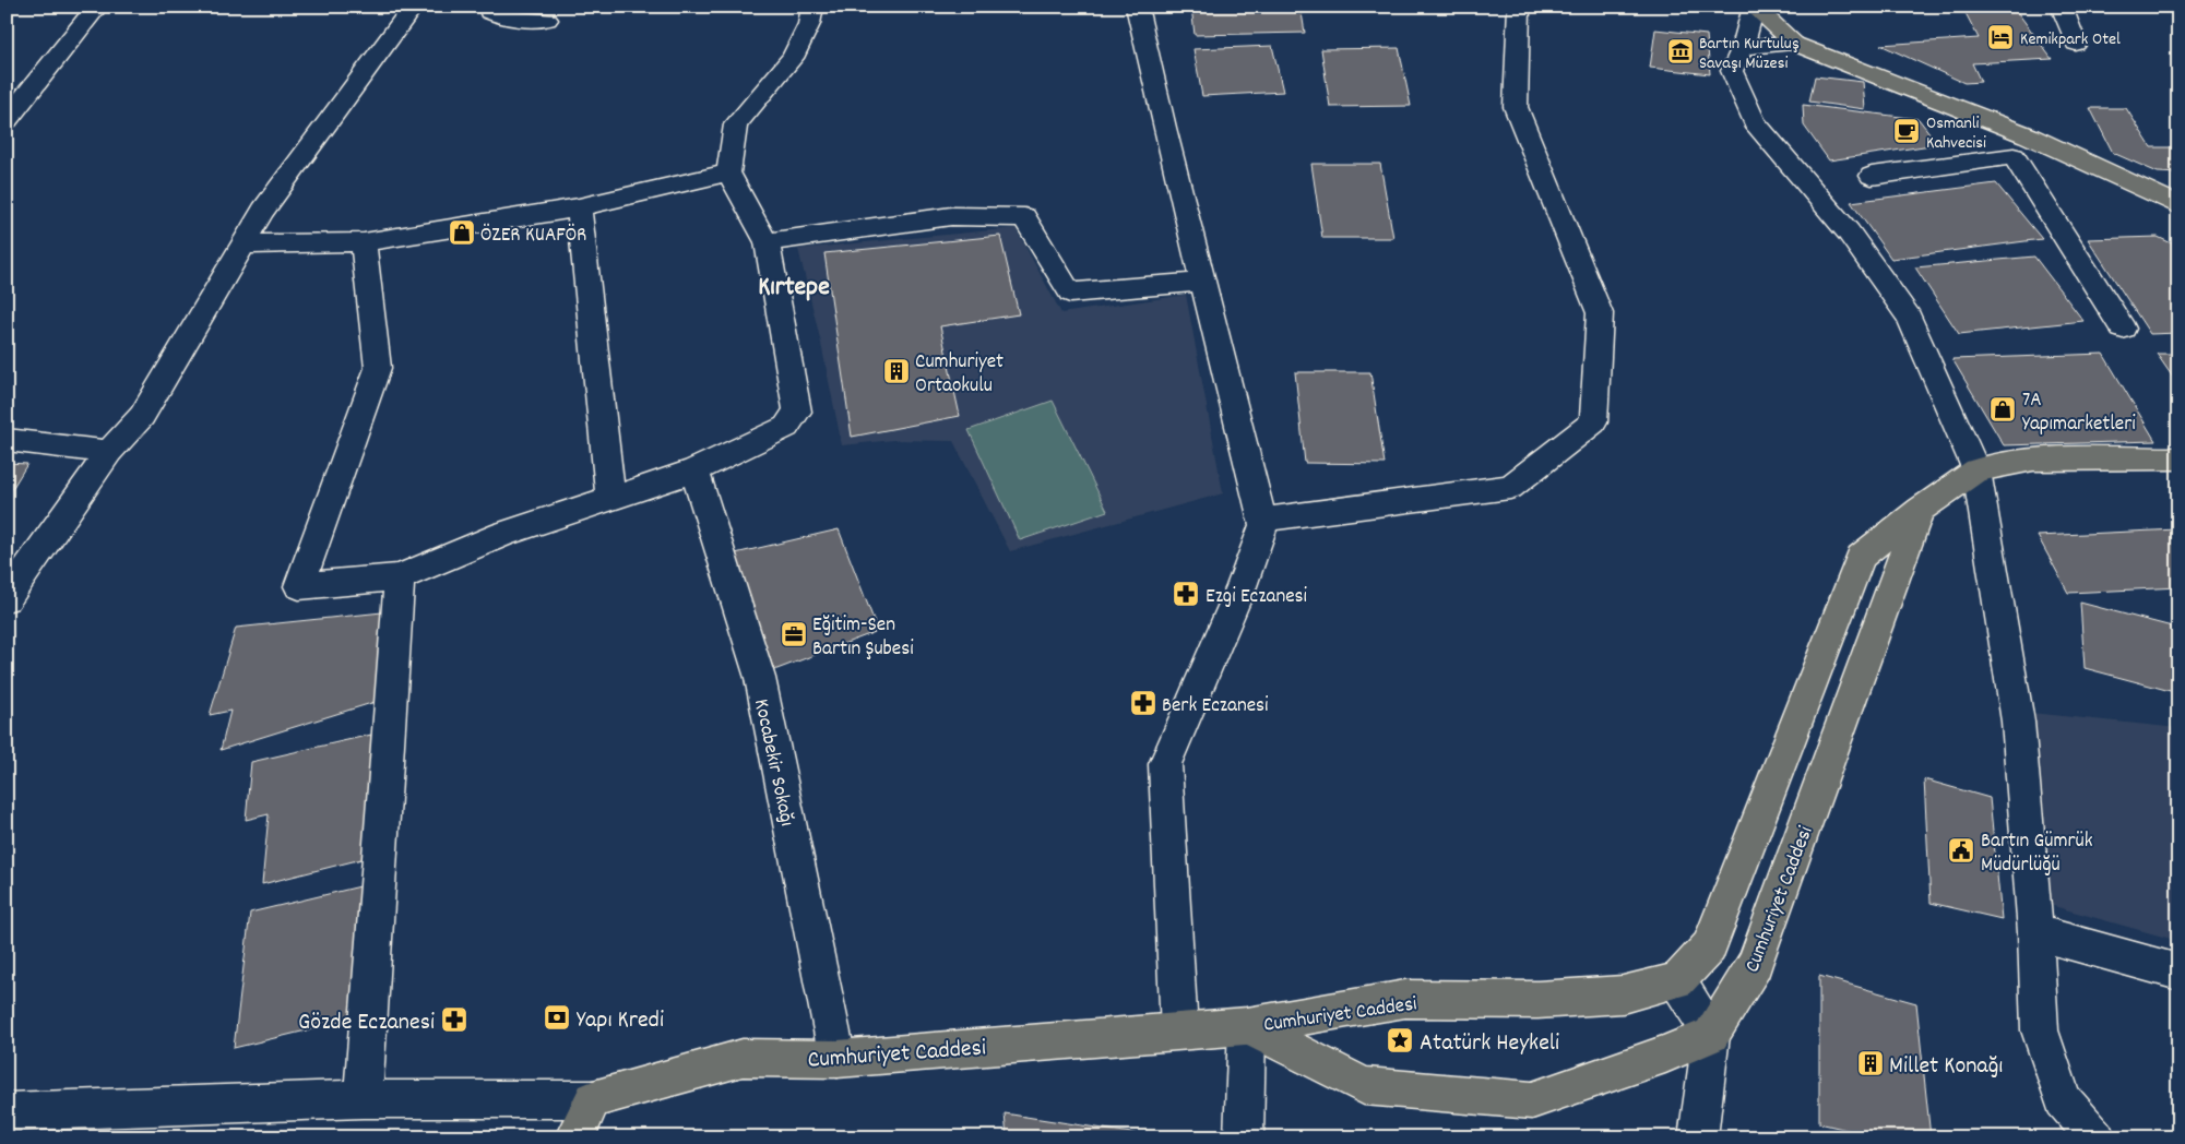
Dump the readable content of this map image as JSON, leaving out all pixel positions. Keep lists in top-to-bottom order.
{
  "streets": {
    "main road": ["Cumhuriyet Caddesi"],
    "street": ["Kocabekir Sokağı"]
  },
  "crossings": [
    ["Kocabekir Sokağı", "Cumhuriyet Caddesi"]
  ],
  "districts": ["Kırtepe"],
  "places": {
    "hotel": ["Kemikpark Otel"],
    "museum": ["Bartın Kurtuluş Savaşı Müzesi"],
    "cafe": ["Osmanli Kahvecisi"],
    "shop": ["ÖZER KUAFÖR", "7A Yapımarketleri"],
    "building": ["Cumhuriyet Ortaokulu", "Millet Konağı"],
    "pharmacy": ["Ezgi Eczanesi", "Berk Eczanesi", "Gözde Eczanesi"],
    "office": ["Eğitim-Sen Bartın Şubesi"],
    "public building": ["Bartın Gümrük Müdürlüğü"],
    "bank": ["Yapı Kredi"],
    "place": ["Atatürk Heykeli"]
  }
}
